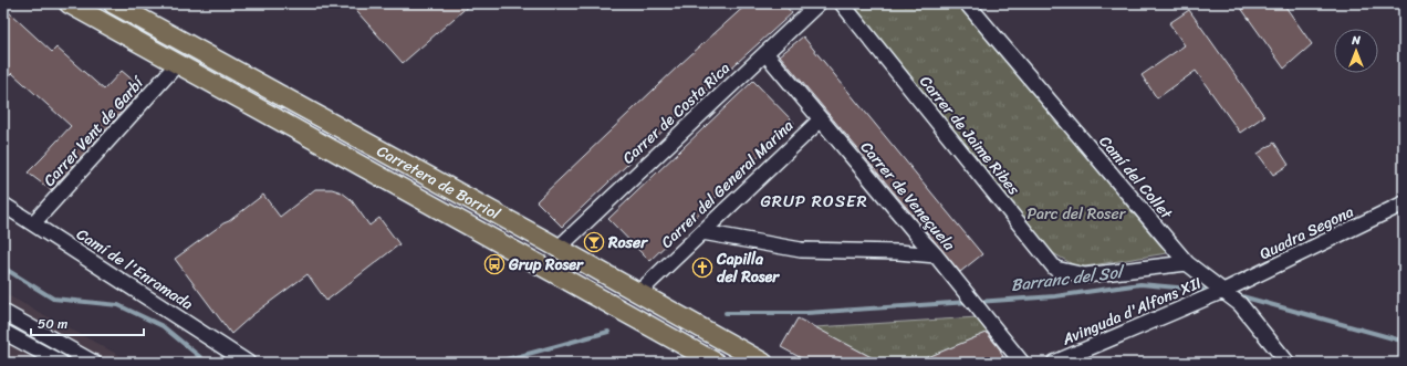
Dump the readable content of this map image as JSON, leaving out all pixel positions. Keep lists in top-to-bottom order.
{
  "streets": {
    "main road": ["Carretera de Borriol"],
    "street": [
      "Carrer de Costa Rica",
      "Carrer Vent de Garbí",
      "Carrer de Jaime Ribes",
      "Camí del Collet",
      "Carrer del General Marina",
      "Carrer de Veneçuela",
      "Quadra Segona",
      "Camí de l'Enramada",
      "Avinguda d'Alfons XII"
    ]
  },
  "crossings": [
    ["Carrer de Costa Rica", "Carretera de Borriol"],
    ["Carrer de Costa Rica", "Carrer de Veneçuela"],
    ["Carrer Vent de Garbí", "Carretera de Borriol"],
    ["Carrer Vent de Garbí", "Camí de l'Enramada"],
    ["Carrer de Jaime Ribes", "Camí del Collet"],
    ["Camí del Collet", "Quadra Segona"],
    ["Camí del Collet", "Avinguda d'Alfons XII"],
    ["Carretera de Borriol", "Carrer del General Marina"],
    ["Carrer del General Marina", "Carrer de Veneçuela"],
    ["Quadra Segona", "Avinguda d'Alfons XII"]
  ],
  "districts": ["GRUP ROSER"],
  "water": ["Barranc del Sol"],
  "parks": ["Parc del Roser"],
  "places": {
    "bar": ["Roser"],
    "bus stop": ["Grup Roser"],
    "church": ["Capilla del Roser"]
  },
  "scale_bar": "50 m",
  "north": "top"
}
